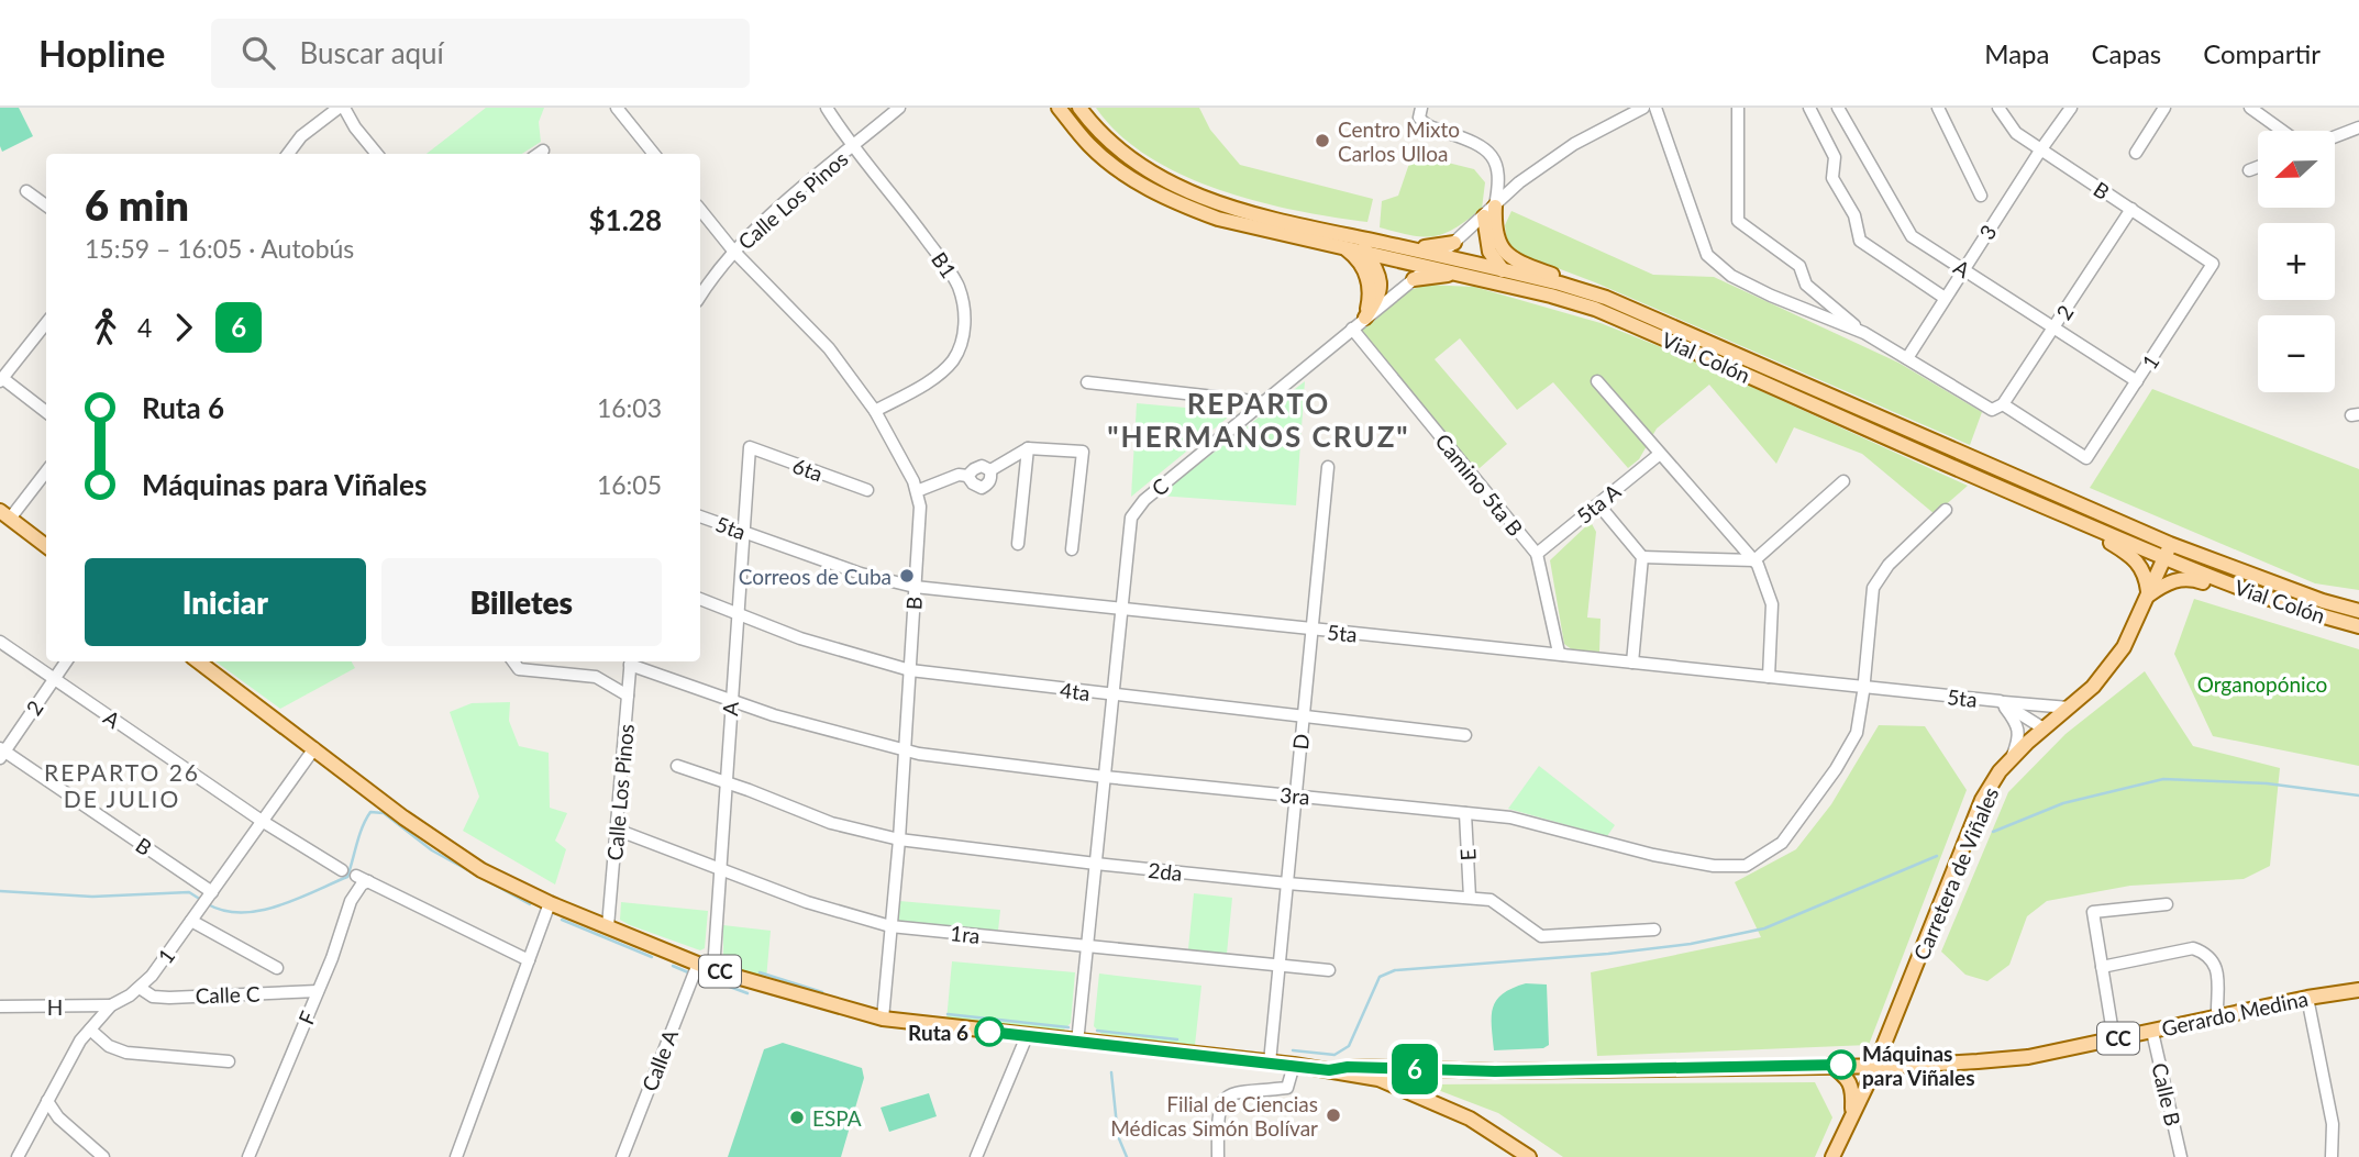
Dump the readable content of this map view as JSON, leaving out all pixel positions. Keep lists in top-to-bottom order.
{
  "streets": {
    "main road": [
      "Vial Colón",
      "Carretera de Viñales",
      "CC",
      "Gerardo Medina"
    ],
    "street": [
      "B",
      "Calle Los Pinos",
      "3",
      "B1",
      "A",
      "2",
      "1",
      "6ta",
      "Camino 5ta B",
      "C",
      "5ta A",
      "5ta",
      "4ta",
      "D",
      "3ra",
      "E",
      "2da",
      "1ra",
      "Calle C",
      "H",
      "F",
      "Calle A",
      "Calle B"
    ]
  },
  "crossings": [
    ["B", "Calle Los Pinos"],
    ["B", "3"],
    ["B", "B1"],
    ["B", "2"],
    ["B", "1"],
    ["B", "5ta"],
    ["B", "4ta"],
    ["B", "3ra"],
    ["B", "2da"],
    ["B", "1ra"],
    ["B", "CC"],
    ["Calle Los Pinos", "B1"],
    ["Calle Los Pinos", "3ra"],
    ["Calle Los Pinos", "1ra"],
    ["Calle Los Pinos", "CC"],
    ["3", "A"],
    ["3", "2"],
    ["A", "2"],
    ["A", "1"],
    ["A", "6ta"],
    ["A", "5ta"],
    ["A", "4ta"],
    ["A", "3ra"],
    ["A", "2da"],
    ["A", "1ra"],
    ["A", "CC"],
    ["2", "1"],
    ["Vial Colón", "C"],
    ["Vial Colón", "Carretera de Viñales"],
    ["1", "CC"],
    ["1", "Calle C"],
    ["1", "H"],
    ["Camino 5ta B", "C"],
    ["Camino 5ta B", "5ta A"],
    ["Camino 5ta B", "5ta"],
    ["C", "5ta"],
    ["C", "4ta"],
    ["C", "3ra"],
    ["C", "2da"],
    ["C", "1ra"],
    ["C", "CC"],
    ["5ta", "D"],
    ["5ta", "3ra"],
    ["5ta", "Carretera de Viñales"],
    ["4ta", "D"],
    ["D", "3ra"],
    ["D", "2da"],
    ["D", "1ra"],
    ["D", "CC"],
    ["3ra", "E"],
    ["E", "2da"],
    ["Carretera de Viñales", "Gerardo Medina"],
    ["CC", "Gerardo Medina"],
    ["CC", "Calle A"],
    ["Calle C", "F"],
    ["Gerardo Medina", "Calle B"]
  ],
  "districts": ["REPARTO \"HERMANOS CRUZ\"", "REPARTO 26 DE JULIO"],
  "parks": ["Organopónico"],
  "places": [
    "Centro Mixto Carlos Ulloa",
    "Correos de Cuba",
    "Ruta 6",
    "Máquinas para Viñales",
    "Filial de Ciencias Médicas Simón Bolívar",
    "ESPA"
  ],
  "lines": ["bus line 6"],
  "north": "left",
  "page": {
    "header": "Hopline",
    "search": "Buscar aquí",
    "nav": ["Mapa", "Capas", "Compartir"],
    "on_map": "6",
    "map_buttons": ["+", "−"],
    "heading": ["6 min", "15:59 – 16:05 · Autobús", "$1.28"],
    "legs": ["4", "6"],
    "list": [
      {
        "name": "Ruta 6",
        "value": "16:03"
      },
      {
        "name": "Máquinas para Viñales",
        "value": "16:05"
      }
    ],
    "buttons": ["Iniciar", "Billetes"]
  }
}
